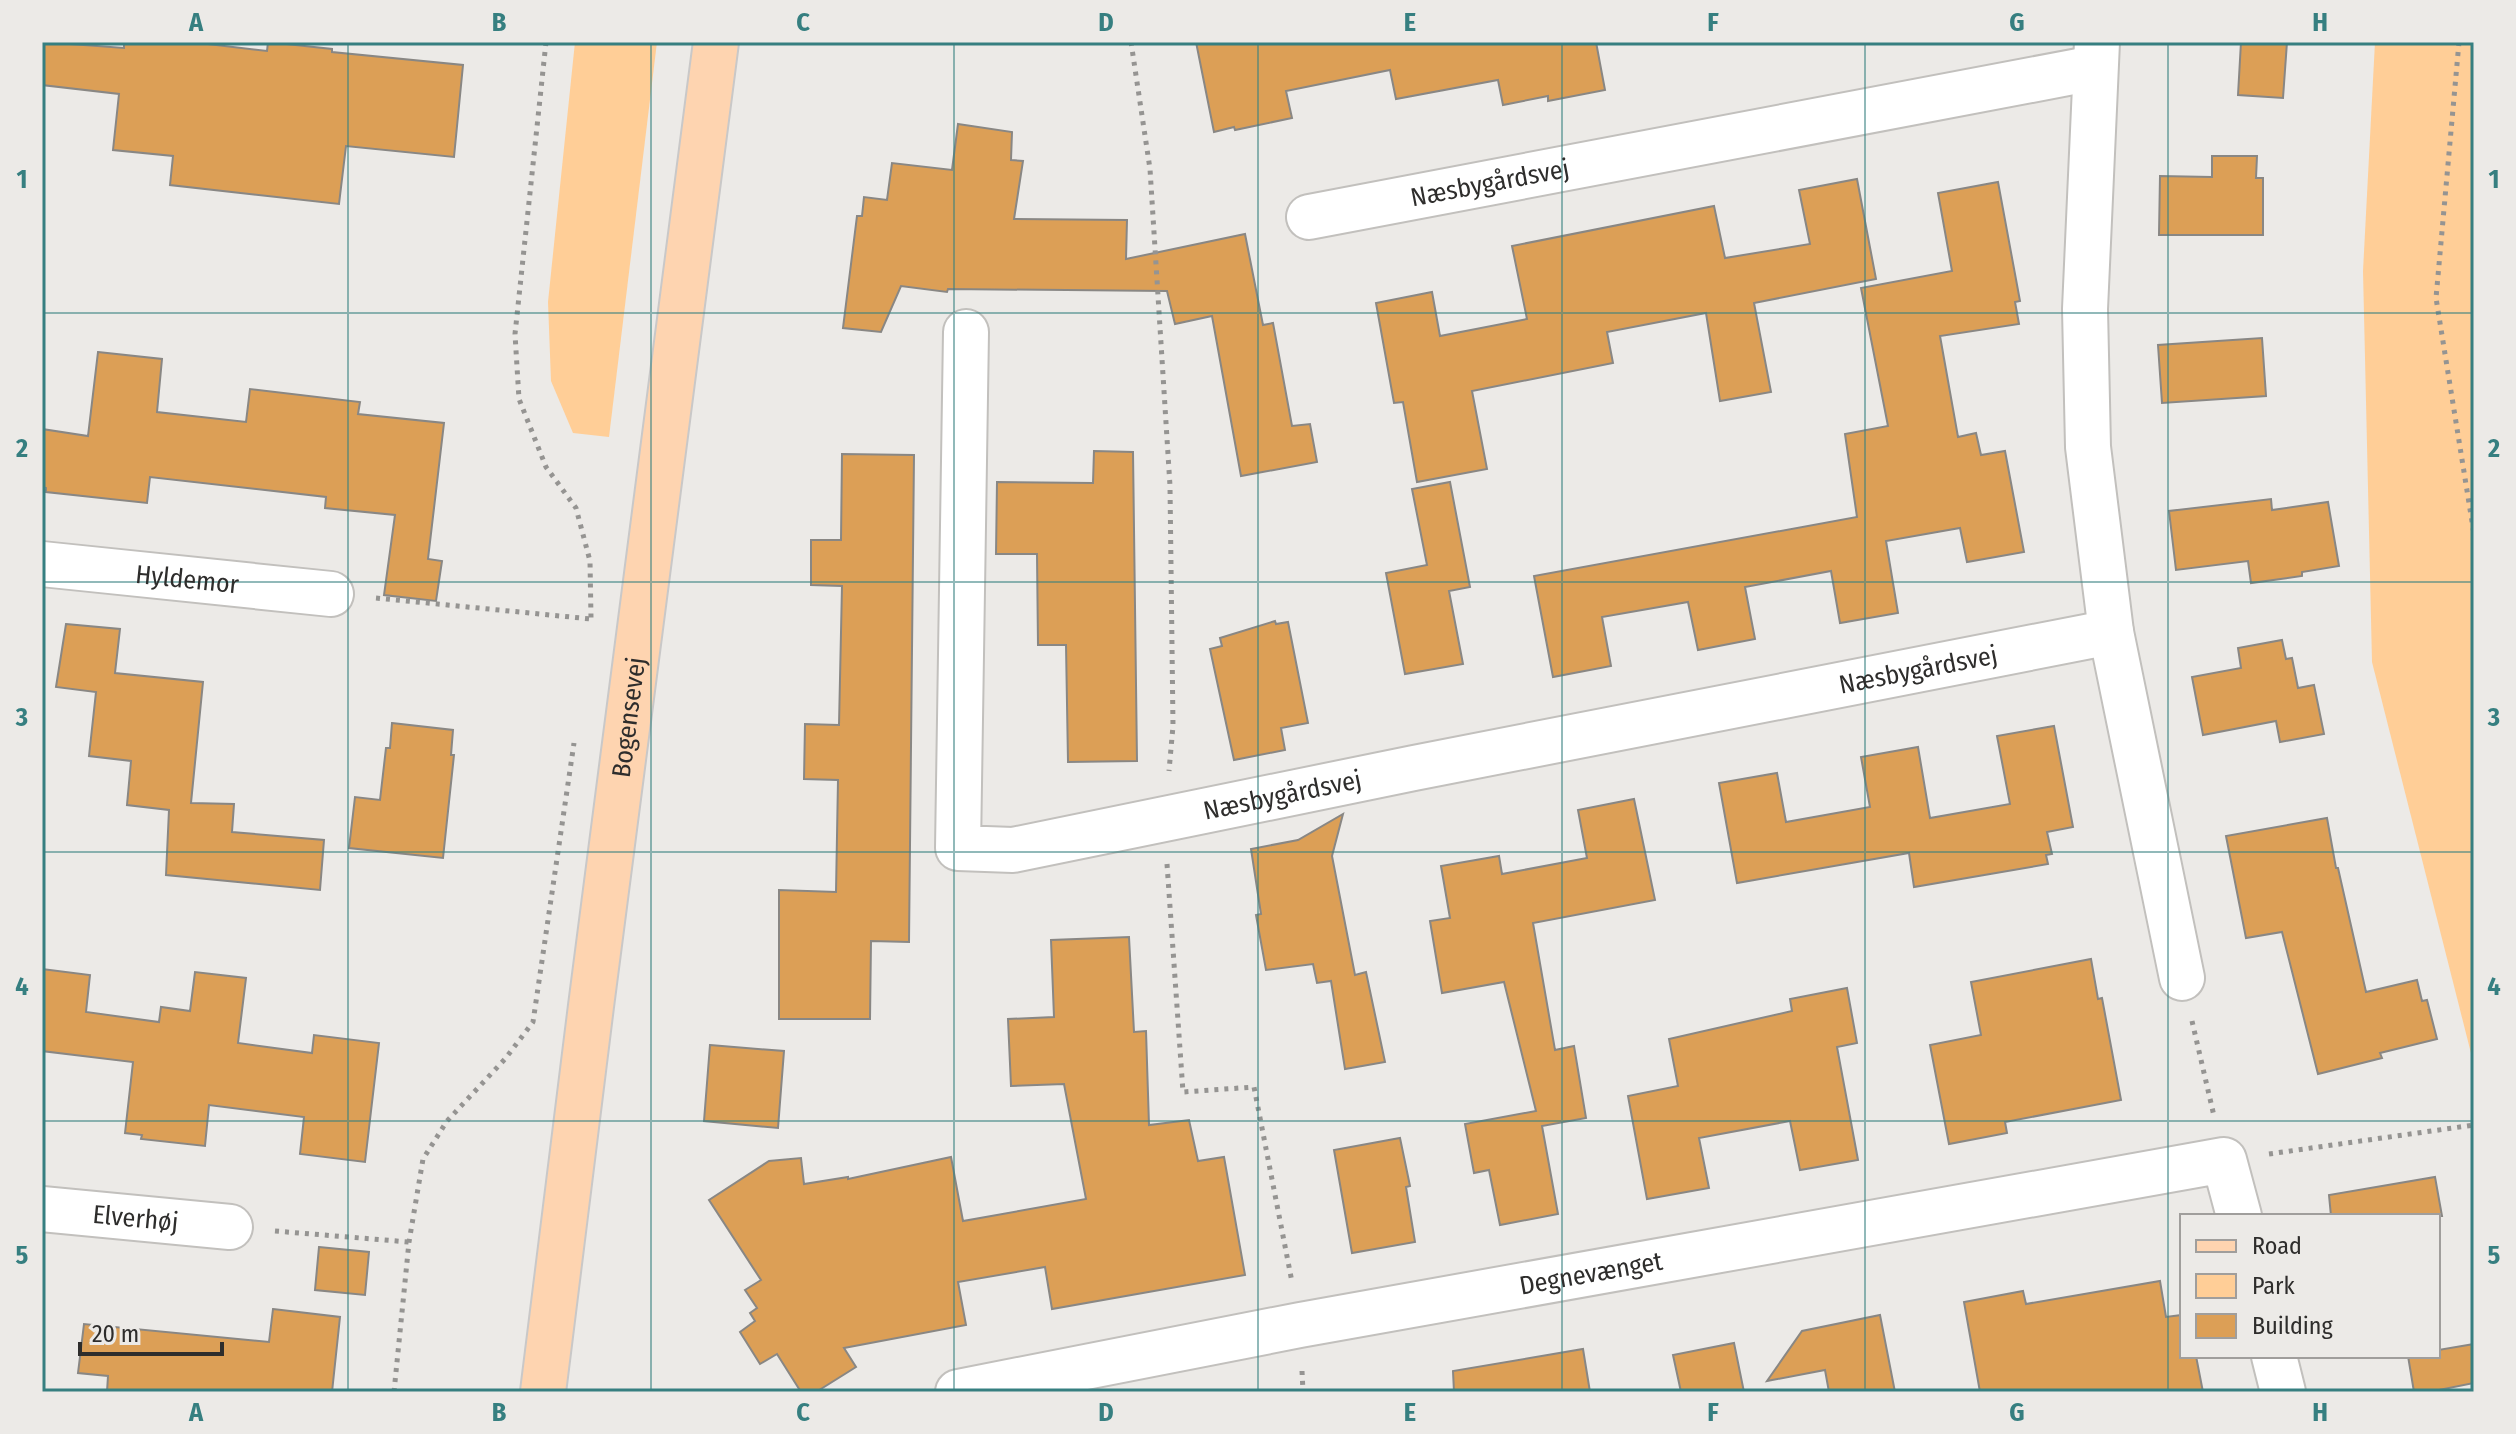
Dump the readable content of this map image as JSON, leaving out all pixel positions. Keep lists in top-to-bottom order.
{
  "streets": {
    "main road": ["Bogensevej"],
    "street": [
      "Næsbygårdsvej",
      "Hyldemor",
      "Elverhøj",
      "Degnevænget"
    ]
  },
  "legend": ["Road", "Park", "Building"],
  "scale_bar": "20 m",
  "grid": {
    "columns": [
      "A",
      "B",
      "C",
      "D",
      "E",
      "F",
      "G",
      "H"
    ],
    "rows": [
      "1",
      "2",
      "3",
      "4",
      "5"
    ]
  }
}
